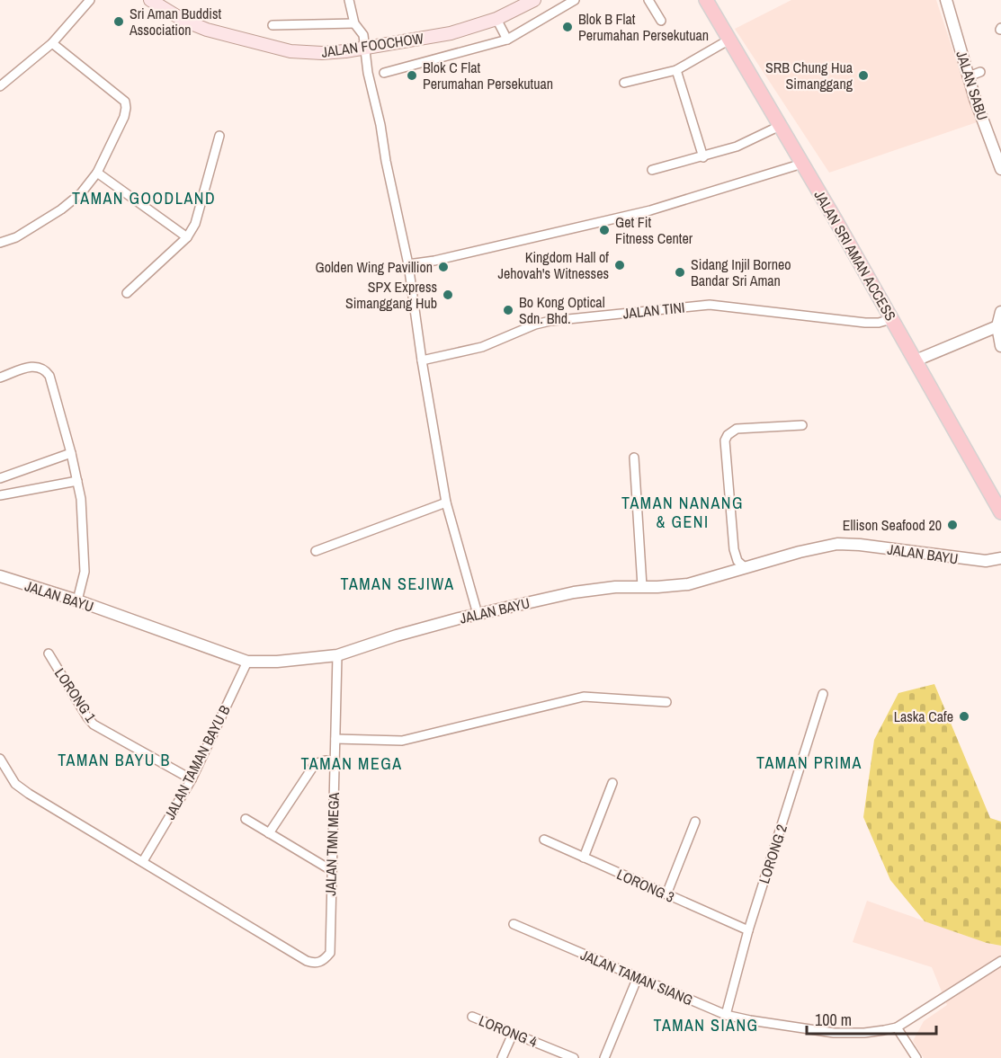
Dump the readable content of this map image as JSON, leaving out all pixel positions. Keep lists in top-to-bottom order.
{
  "streets": {
    "main road": ["JALAN FOOCHOW", "JALAN SRI AMAN ACCESS"],
    "street": [
      "JALAN SABU",
      "JALAN TINI",
      "JALAN BAYU",
      "LORONG 1",
      "JALAN TAMAN BAYU B",
      "JALAN TMN MEGA",
      "LORONG 2",
      "LORONG 3",
      "JALAN TAMAN SIANG",
      "LORONG 4"
    ]
  },
  "crossings": [
    ["JALAN SRI AMAN ACCESS", "JALAN TINI"],
    ["JALAN BAYU", "JALAN TAMAN BAYU B"],
    ["JALAN BAYU", "JALAN TMN MEGA"],
    ["LORONG 1", "JALAN TAMAN BAYU B"],
    ["JALAN TAMAN BAYU B", "JALAN TMN MEGA"],
    ["LORONG 2", "LORONG 3"],
    ["LORONG 2", "JALAN TAMAN SIANG"]
  ],
  "districts": [
    "TAMAN GOODLAND",
    "TAMAN NANANG & GENI",
    "TAMAN SEJIWA",
    "TAMAN BAYU B",
    "TAMAN PRIMA",
    "TAMAN MEGA",
    "TAMAN SIANG"
  ],
  "places": [
    "Sri Aman Buddist Association",
    "Blok B Flat Perumahan Persekutuan",
    "Blok C Flat Perumahan Persekutuan",
    "SRB Chung Hua Simanggang",
    "Get Fit Fitness Center",
    "Kingdom Hall of Jehovah's Witnesses",
    "Golden Wing Pavillion",
    "Sidang Injil Borneo Bandar Sri Aman",
    "SPX Express Simanggang Hub",
    "Bo Kong Optical Sdn. Bhd.",
    "Ellison Seafood 20",
    "Laska Cafe"
  ],
  "scale_bar": "100 m"
}
